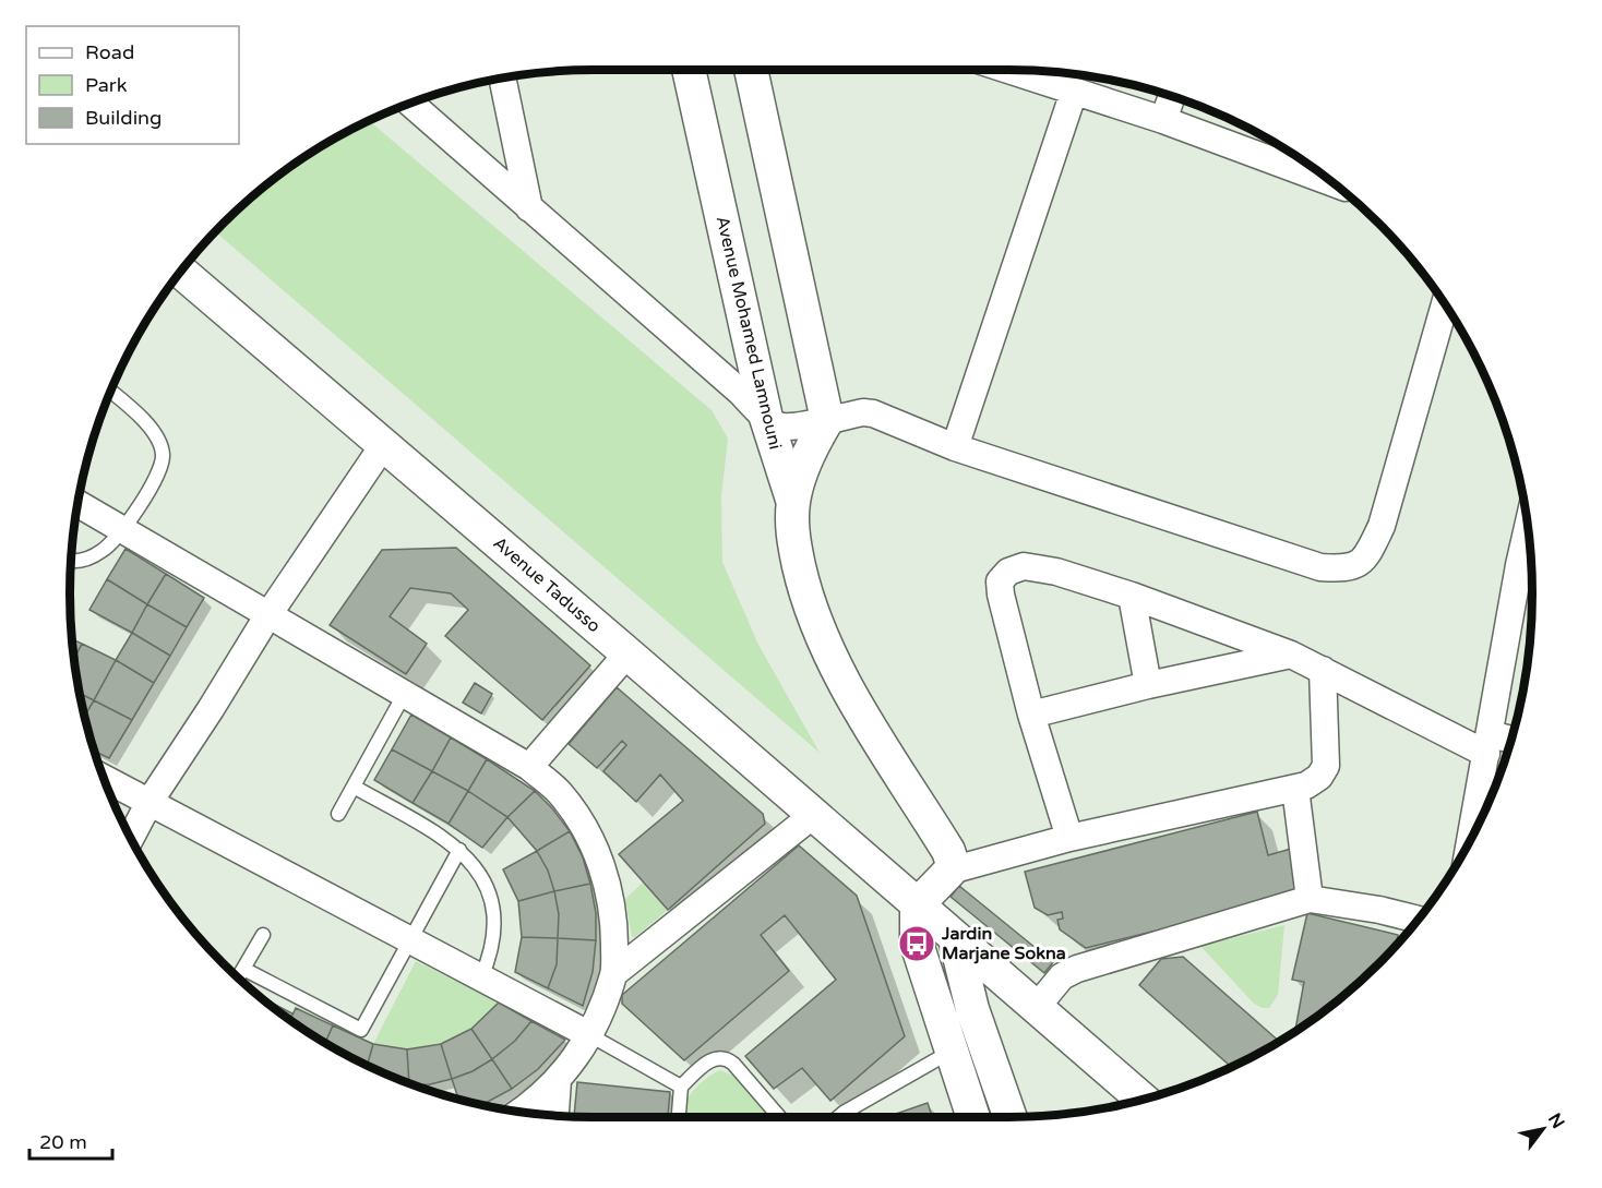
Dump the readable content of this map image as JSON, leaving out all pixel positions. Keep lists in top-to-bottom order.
{
  "streets": {
    "street": ["Avenue Mohamed Lamnouni", "Avenue Tadusso"]
  },
  "places": {
    "bus stop": ["Jardin Marjane Sokna"]
  },
  "legend": ["Road", "Park", "Building"],
  "scale_bar": "20 m",
  "north": "top right"
}
